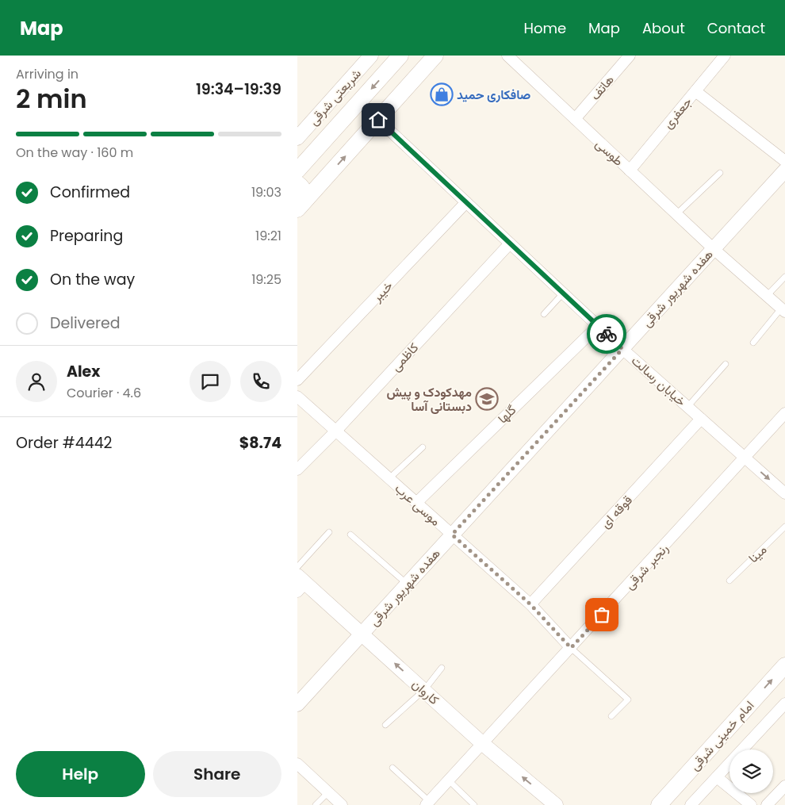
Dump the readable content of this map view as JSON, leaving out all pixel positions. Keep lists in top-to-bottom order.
{
  "streets": {
    "main road": ["شریعتی شرقی", "امام خمینی شرقی"],
    "street": [
      "هاتف",
      "جعفری",
      "طوسی",
      "هفده شهریور شرقی",
      "خیبر",
      "کاظمی",
      "خیابان رسالت",
      "گلها",
      "موسی عرب",
      "قوقه ای",
      "رنجبر شرقی",
      "کاروان"
    ],
    "lane": ["مینا"]
  },
  "crossings": [
    ["هاتف", "طوسی"],
    ["جعفری", "طوسی"],
    ["طوسی", "هفده شهریور شرقی"],
    ["هفده شهریور شرقی", "خیابان رسالت"],
    ["هفده شهریور شرقی", "موسی عرب"],
    ["هفده شهریور شرقی", "کاروان"],
    ["خیبر", "خیابان رسالت"],
    ["کاظمی", "خیابان رسالت"],
    ["کاظمی", "موسی عرب"],
    ["خیابان رسالت", "گلها"],
    ["خیابان رسالت", "قوقه ای"],
    ["خیابان رسالت", "رنجبر شرقی"],
    ["گلها", "موسی عرب"],
    ["موسی عرب", "قوقه ای"],
    ["موسی عرب", "رنجبر شرقی"],
    ["رنجبر شرقی", "کاروان"]
  ],
  "one_way": ["کاروان", "امام خمینی شرقی"],
  "places": {
    "shop": ["صافکاری حمید"],
    "school or university": ["مهدکودک و پیش دبستانی آسا"]
  },
  "page": {
    "header": "Map",
    "nav": [
      "Home",
      "Map",
      "About",
      "Contact"
    ],
    "heading": ["2 min", "Arriving in", "19:34–19:39"],
    "panel": [
      "Alex",
      "Courier · 4.6",
      "Order #4442",
      "$8.74"
    ],
    "bar": "On the way · 160 m",
    "list": [
      ["Confirmed", "19:03"],
      ["Preparing", "19:21"],
      ["On the way", "19:25"],
      "Delivered"
    ],
    "buttons": ["Help", "Share"]
  }
}
